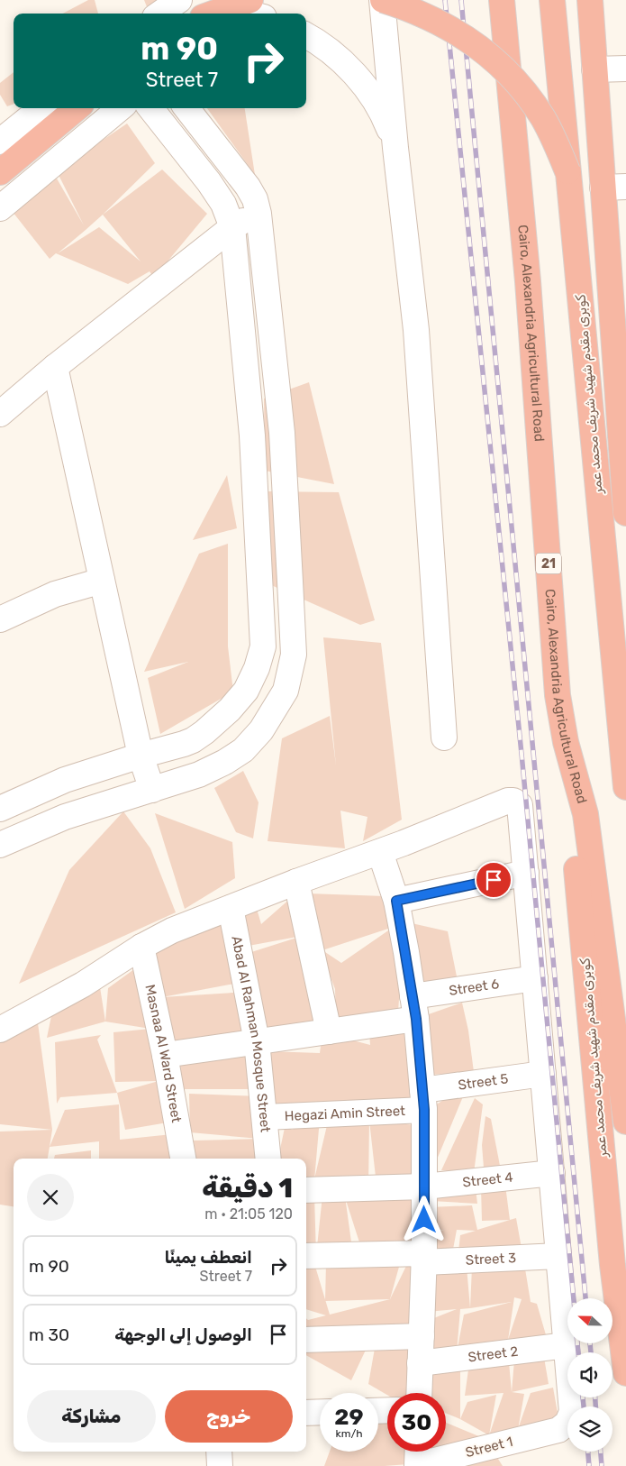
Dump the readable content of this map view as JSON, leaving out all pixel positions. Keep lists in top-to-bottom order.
{
  "streets": {
    "highway": ["Cairo, Alexandria Agricultural Road", "كوبرى مقدم شهيد شريف محمد عمر", "21"],
    "street": [
      "Street 6",
      "Abad Al Rahman Mosque Street",
      "Masnaa Al Ward Street",
      "Street 5",
      "Hegazi Amin Street",
      "Street 4",
      "Street 3",
      "Street 2",
      "Street 1"
    ]
  },
  "crossings": [
    ["Cairo, Alexandria Agricultural Road", "كوبرى مقدم شهيد شريف محمد عمر"],
    ["Street 6", "Abad Al Rahman Mosque Street"],
    ["Street 6", "Masnaa Al Ward Street"],
    ["Abad Al Rahman Mosque Street", "Hegazi Amin Street"],
    ["Street 5", "Hegazi Amin Street"],
    ["Street 2", "Street 1"]
  ],
  "north": "left",
  "page": {
    "turn": ["90 m", "Street 7"],
    "heading": ["1 دقيقة", "120 m · 21:05"],
    "list": [
      {
        "name": "انعطف يمينًا",
        "note": "Street 7",
        "value": "90 m"
      },
      {
        "name": "الوصول إلى الوجهة",
        "value": "30 m"
      }
    ],
    "buttons": ["خروج", "مشاركة"],
    "speed": "29 km/h",
    "limit": "30"
  }
}
